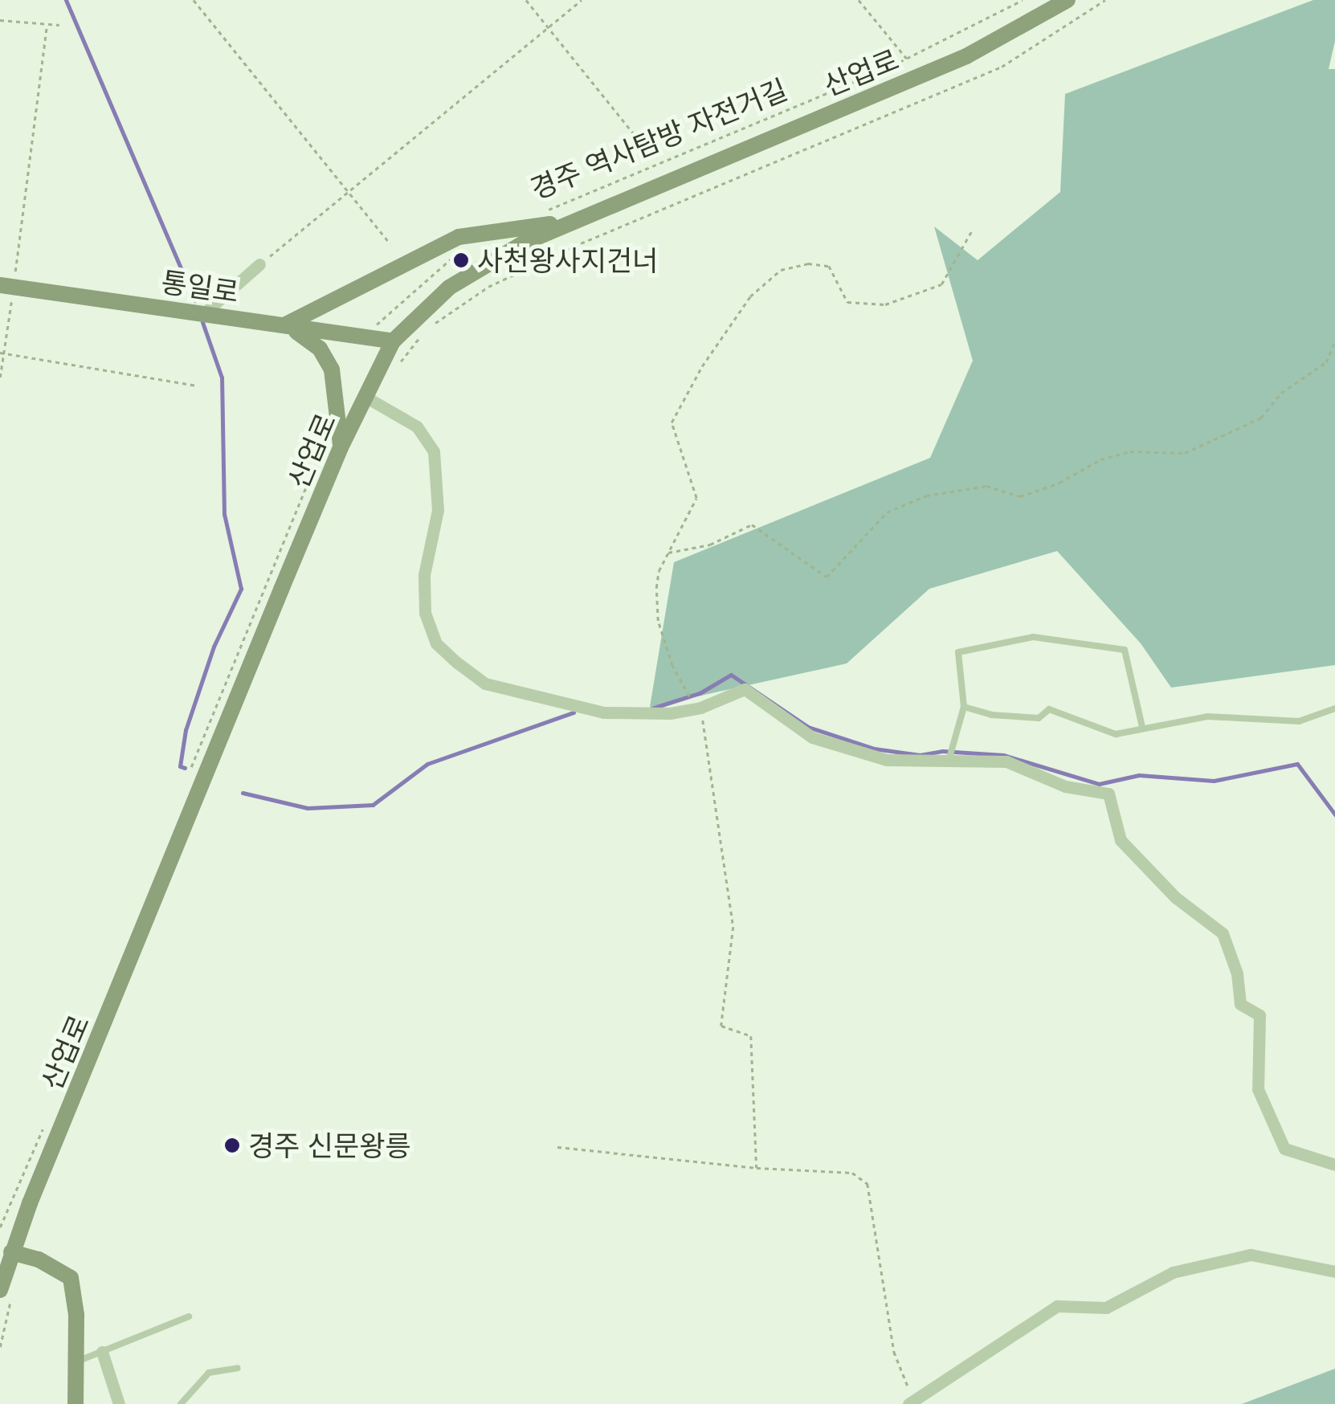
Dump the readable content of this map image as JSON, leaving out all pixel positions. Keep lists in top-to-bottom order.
{
  "streets": {
    "street": ["산업로", "통일로"],
    "path": ["경주 역사탐방 자전거길"]
  },
  "crossings": [
    ["산업로", "통일로"]
  ],
  "places": ["사천왕사지건너", "경주 신문왕릉"]
}
